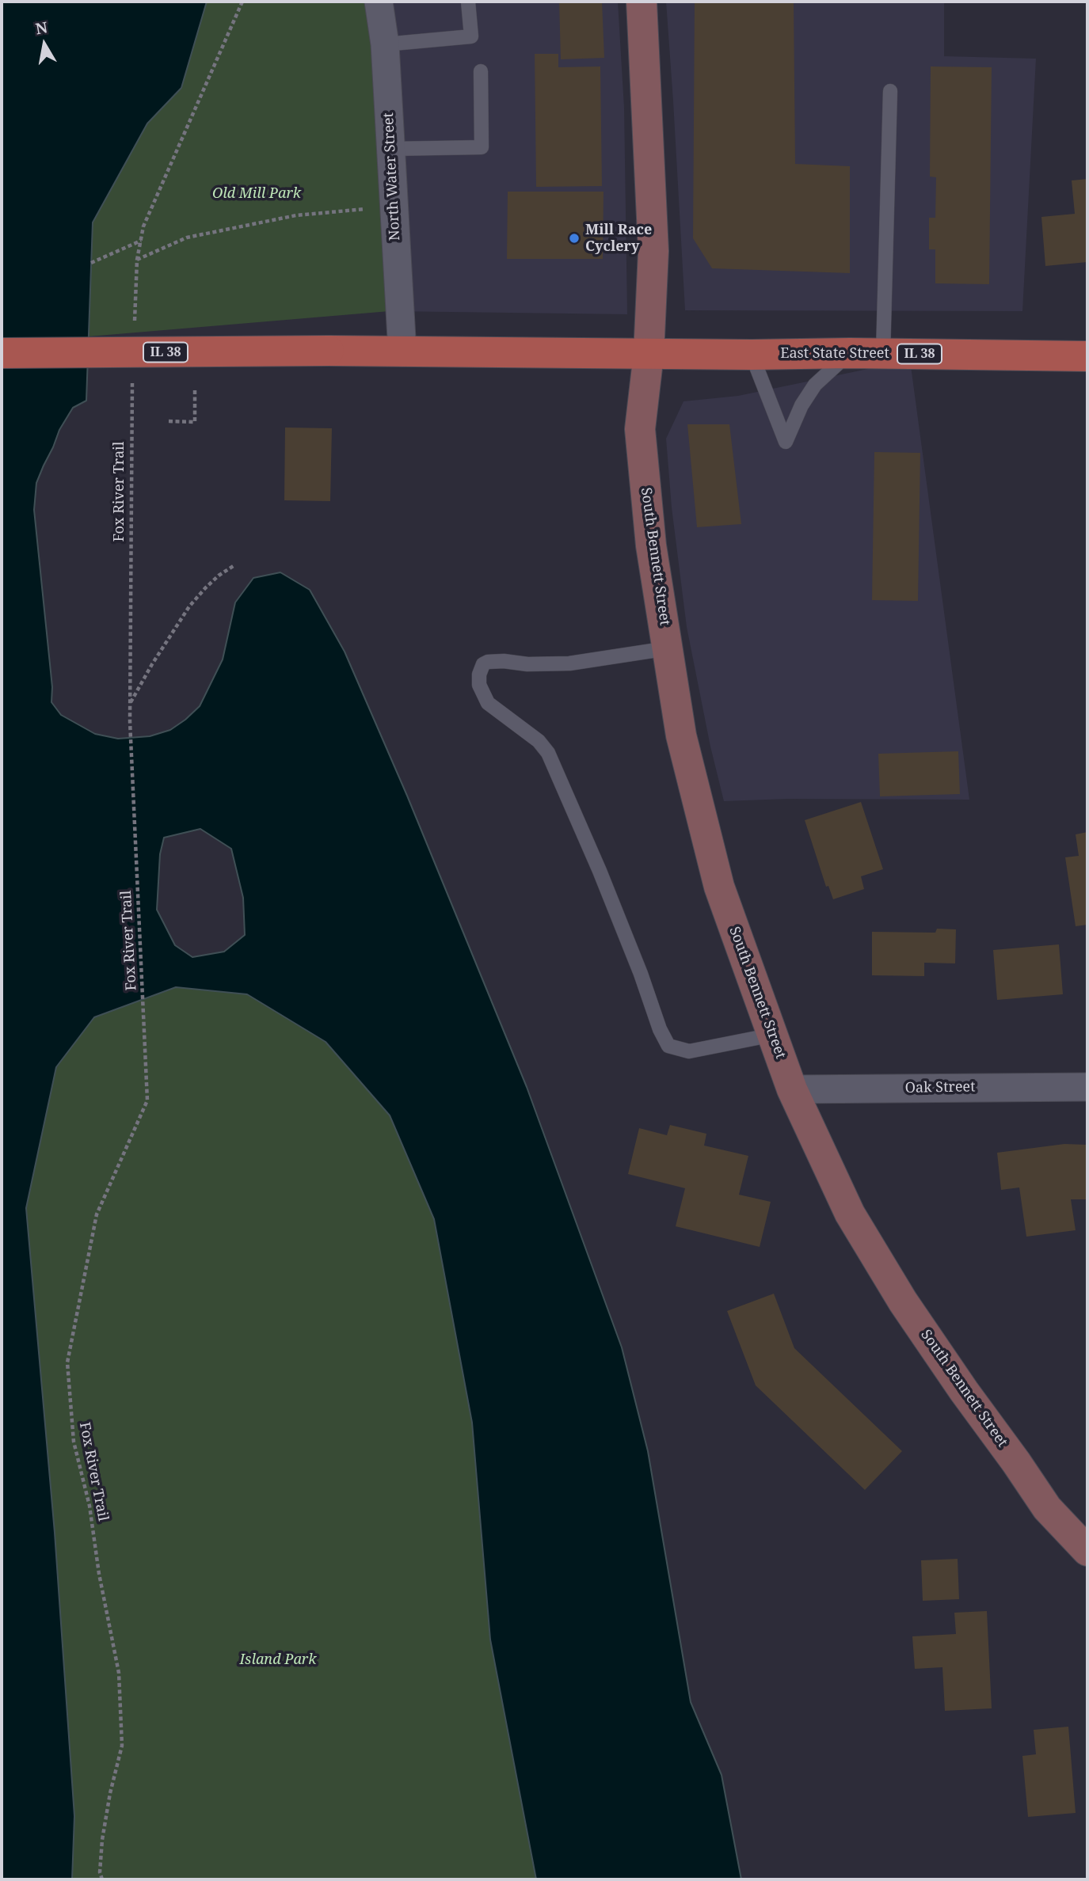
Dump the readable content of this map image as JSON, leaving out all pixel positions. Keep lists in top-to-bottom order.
{
  "streets": {
    "main road": ["IL 38", "East State Street", "South Bennett Street"],
    "street": ["North Water Street", "Oak Street"],
    "path": ["Fox River Trail"]
  },
  "crossings": [
    ["North Water Street", "IL 38"],
    ["IL 38", "East State Street"],
    ["IL 38", "South Bennett Street"],
    ["East State Street", "South Bennett Street"],
    ["South Bennett Street", "Oak Street"]
  ],
  "parks": ["Old Mill Park", "Island Park"],
  "places": ["Mill Race Cyclery"],
  "north": "top"
}
